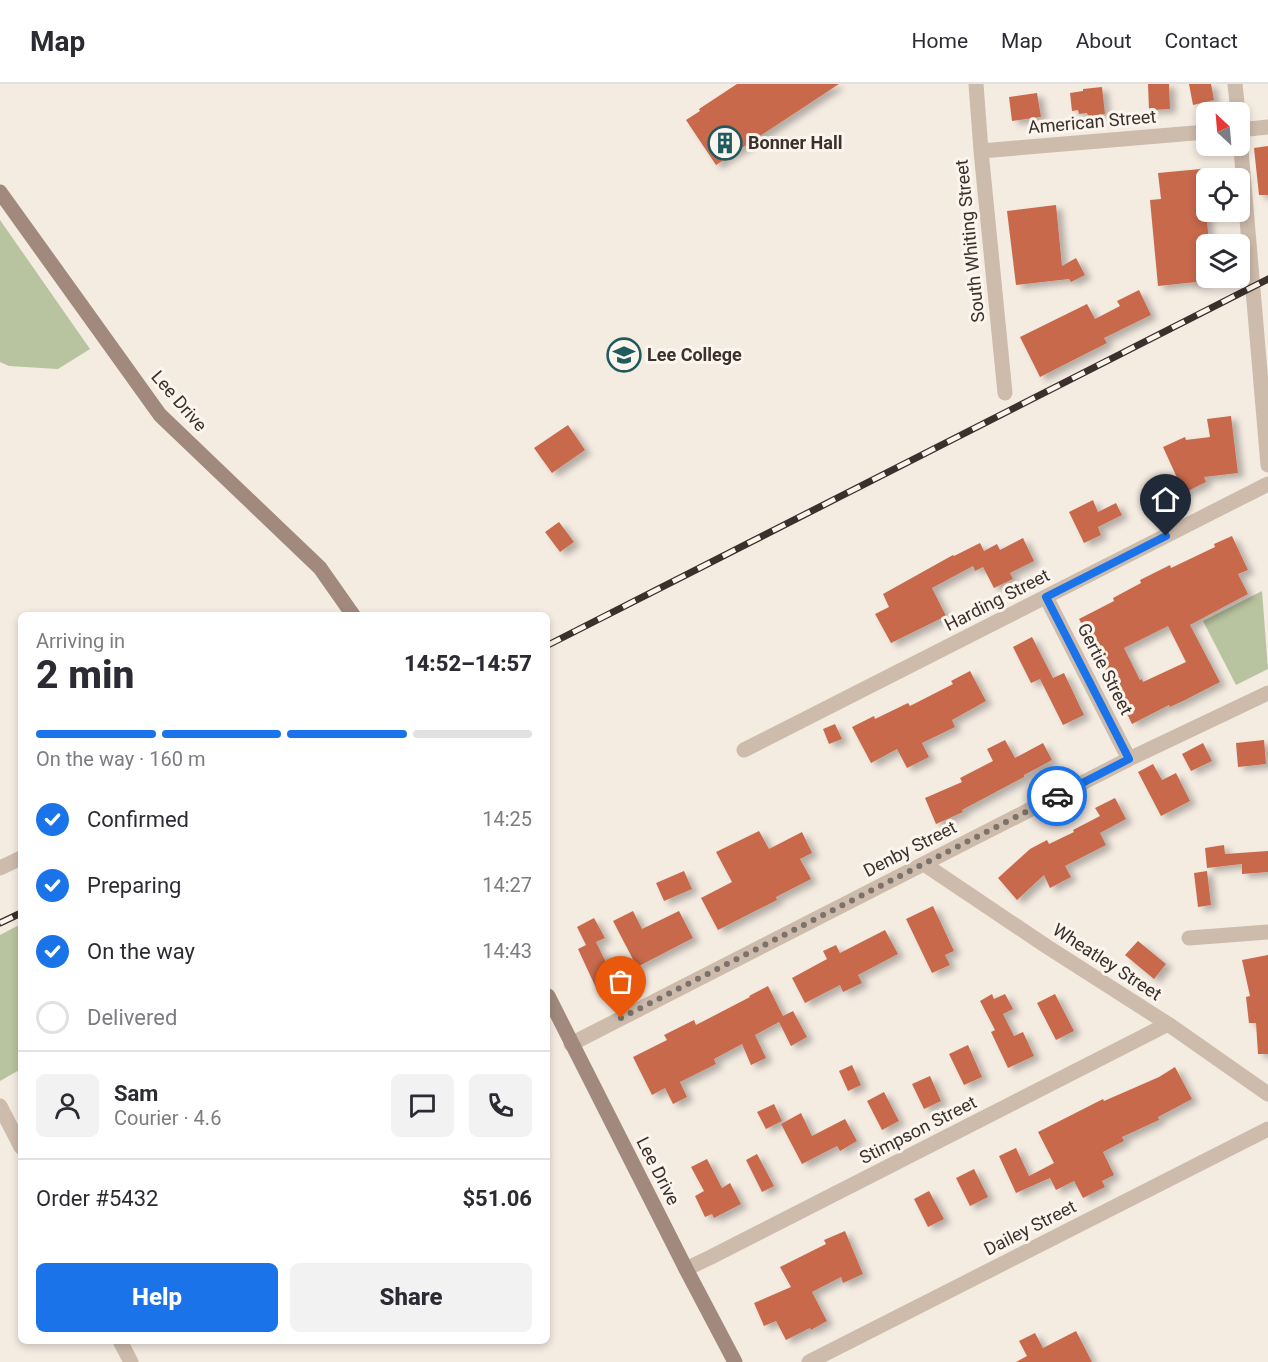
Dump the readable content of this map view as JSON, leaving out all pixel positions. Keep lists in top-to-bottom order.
{
  "streets": {
    "main road": ["Lee Drive"],
    "street": [
      "American Street",
      "South Whiting Street",
      "Harding Street",
      "Gertie Street",
      "Denby Street",
      "Wheatley Street",
      "Stimpson Street",
      "Dailey Street"
    ]
  },
  "crossings": [
    ["American Street", "South Whiting Street"],
    ["Lee Drive", "Denby Street"],
    ["Lee Drive", "Stimpson Street"],
    ["Harding Street", "Gertie Street"],
    ["Gertie Street", "Denby Street"],
    ["Denby Street", "Wheatley Street"],
    ["Wheatley Street", "Stimpson Street"]
  ],
  "places": {
    "building": ["Bonner Hall"],
    "school or university": ["Lee College"]
  },
  "north": "top left",
  "page": {
    "header": "Map",
    "nav": [
      "Home",
      "Map",
      "About",
      "Contact"
    ],
    "heading": ["2 min", "Arriving in", "14:52–14:57"],
    "panel": [
      "Sam",
      "Courier · 4.6",
      "Order #5432",
      "$51.06"
    ],
    "bar": "On the way · 160 m",
    "list": [
      ["Confirmed", "14:25"],
      ["Preparing", "14:27"],
      ["On the way", "14:43"],
      "Delivered"
    ],
    "buttons": ["Help", "Share"]
  }
}
